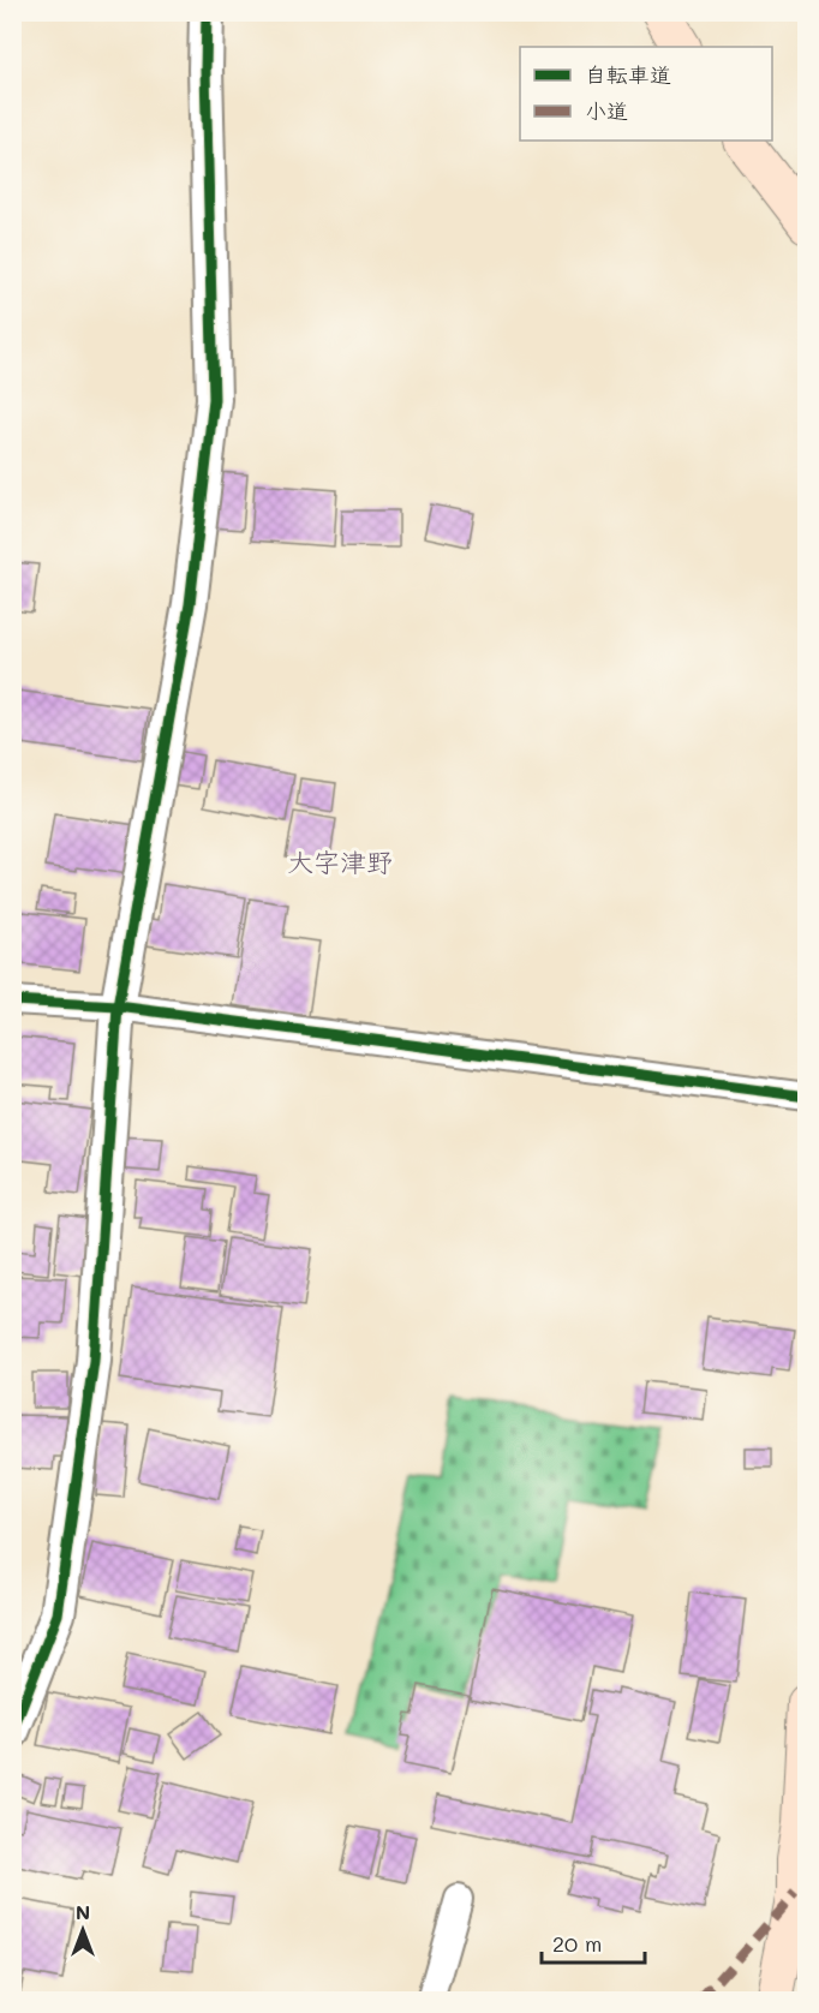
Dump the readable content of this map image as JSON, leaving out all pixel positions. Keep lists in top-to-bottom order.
{
  "districts": ["大字津野"],
  "legend": ["自転車道", "小道"],
  "scale_bar": "20 m",
  "north": "top"
}
